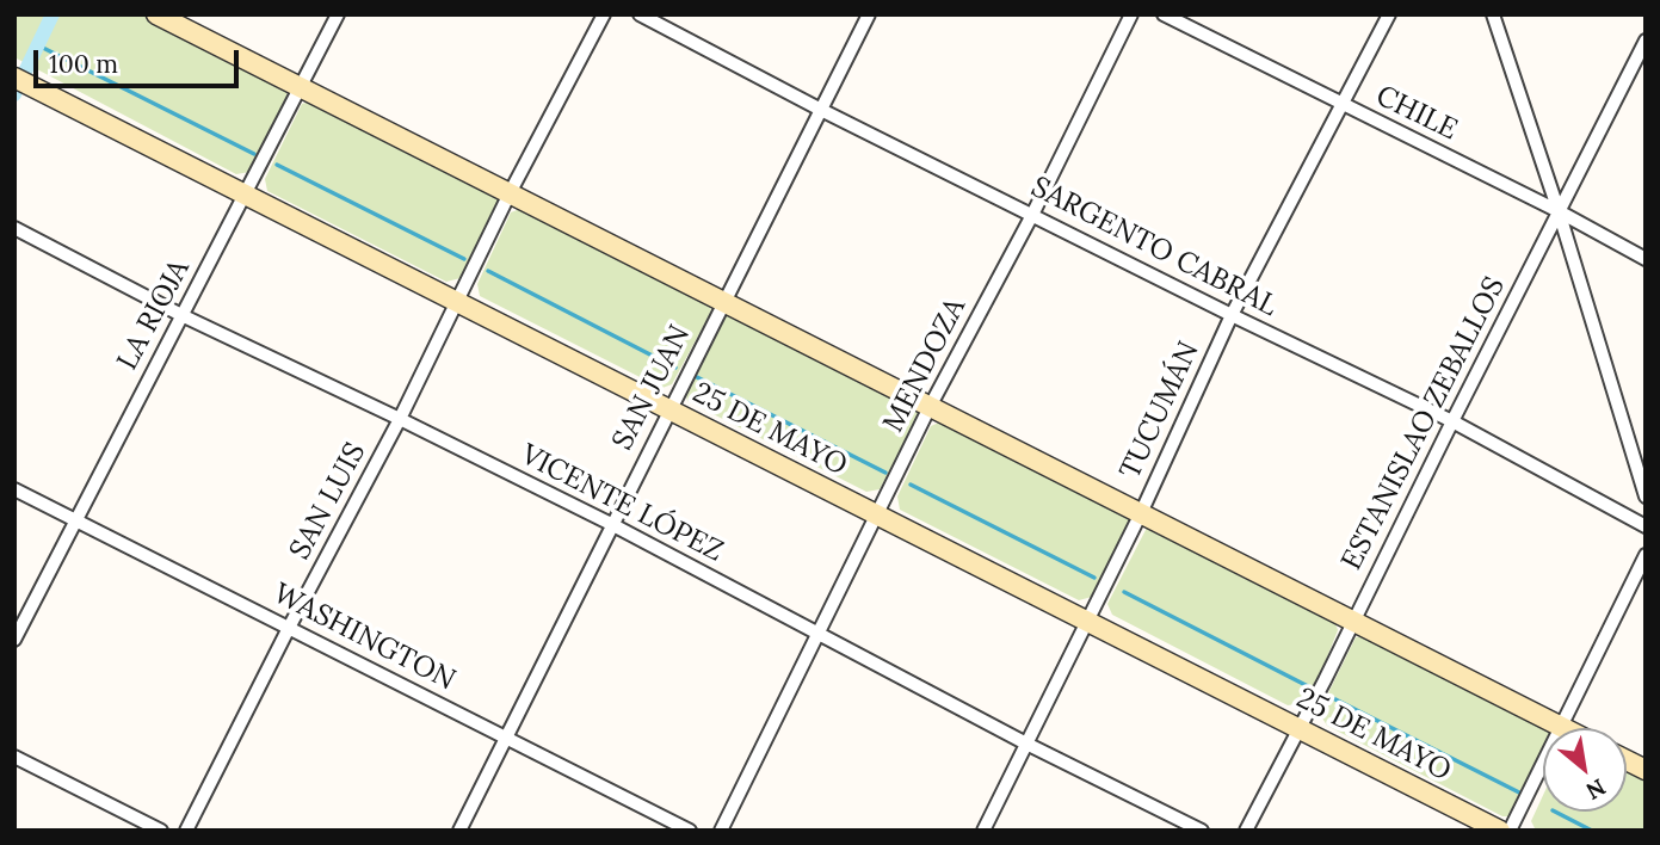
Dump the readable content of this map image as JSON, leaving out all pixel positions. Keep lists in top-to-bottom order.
{
  "streets": {
    "street": [
      "CHILE",
      "SARGENTO CABRAL",
      "LA RIOJA",
      "MENDOZA",
      "SAN JUAN",
      "TUCUMÁN",
      "ESTANISLAO ZEBALLOS",
      "25 DE MAYO",
      "SAN LUIS",
      "VICENTE LÓPEZ",
      "WASHINGTON"
    ]
  },
  "crossings": [
    ["CHILE", "TUCUMÁN"],
    ["CHILE", "ESTANISLAO ZEBALLOS"],
    ["SARGENTO CABRAL", "MENDOZA"],
    ["SARGENTO CABRAL", "SAN JUAN"],
    ["SARGENTO CABRAL", "TUCUMÁN"],
    ["SARGENTO CABRAL", "ESTANISLAO ZEBALLOS"],
    ["LA RIOJA", "25 DE MAYO"],
    ["LA RIOJA", "VICENTE LÓPEZ"],
    ["LA RIOJA", "WASHINGTON"],
    ["MENDOZA", "25 DE MAYO"],
    ["MENDOZA", "VICENTE LÓPEZ"],
    ["SAN JUAN", "25 DE MAYO"],
    ["SAN JUAN", "VICENTE LÓPEZ"],
    ["SAN JUAN", "WASHINGTON"],
    ["TUCUMÁN", "25 DE MAYO"],
    ["TUCUMÁN", "VICENTE LÓPEZ"],
    ["ESTANISLAO ZEBALLOS", "25 DE MAYO"],
    ["25 DE MAYO", "SAN LUIS"],
    ["SAN LUIS", "VICENTE LÓPEZ"],
    ["SAN LUIS", "WASHINGTON"]
  ],
  "scale_bar": "100 m",
  "north": "bottom right"
}
